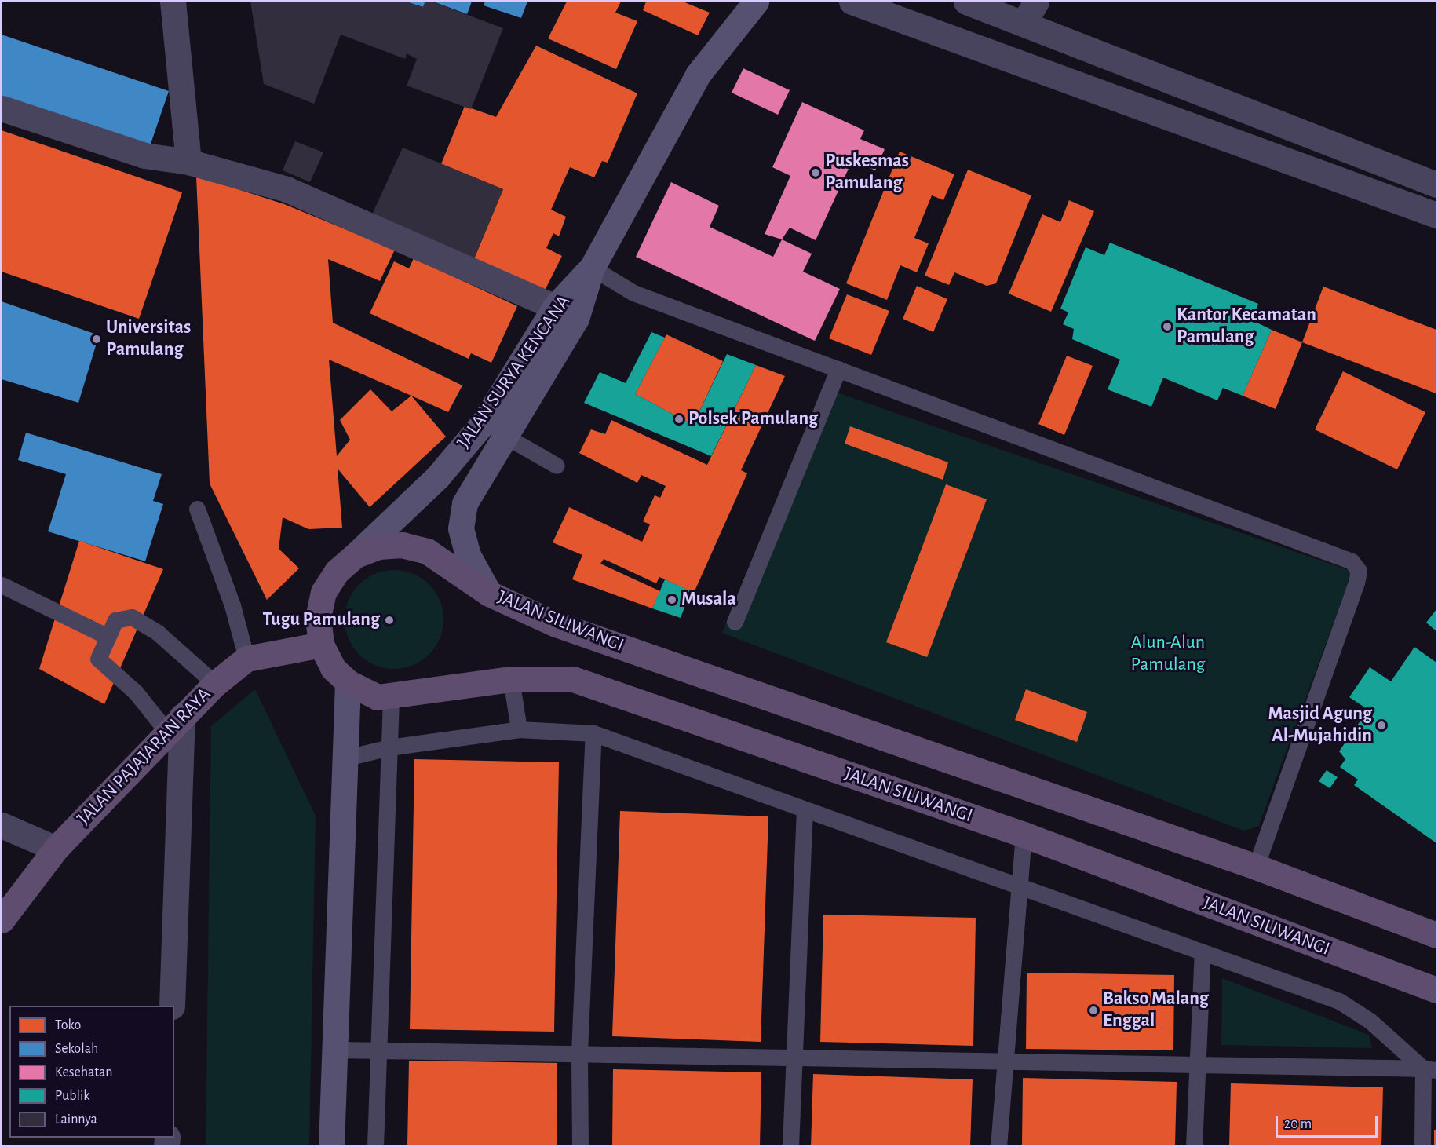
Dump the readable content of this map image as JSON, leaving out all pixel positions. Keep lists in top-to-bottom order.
{
  "streets": {
    "main road": ["JALAN SURYA KENCANA", "JALAN SILIWANGI", "JALAN PAJAJARAN RAYA"]
  },
  "crossings": [
    ["JALAN SURYA KENCANA", "JALAN SILIWANGI"],
    ["JALAN SILIWANGI", "JALAN PAJAJARAN RAYA"]
  ],
  "parks": ["Alun-Alun Pamulang"],
  "places": [
    "Puskesmas Pamulang",
    "Kantor Kecamatan Pamulang",
    "Universitas Pamulang",
    "Polsek Pamulang",
    "Musala",
    "Tugu Pamulang",
    "Masjid Agung Al-Mujahidin",
    "Bakso Malang Enggal"
  ],
  "legend": [
    "Toko",
    "Sekolah",
    "Kesehatan",
    "Publik",
    "Lainnya"
  ],
  "scale_bar": "20 m"
}
